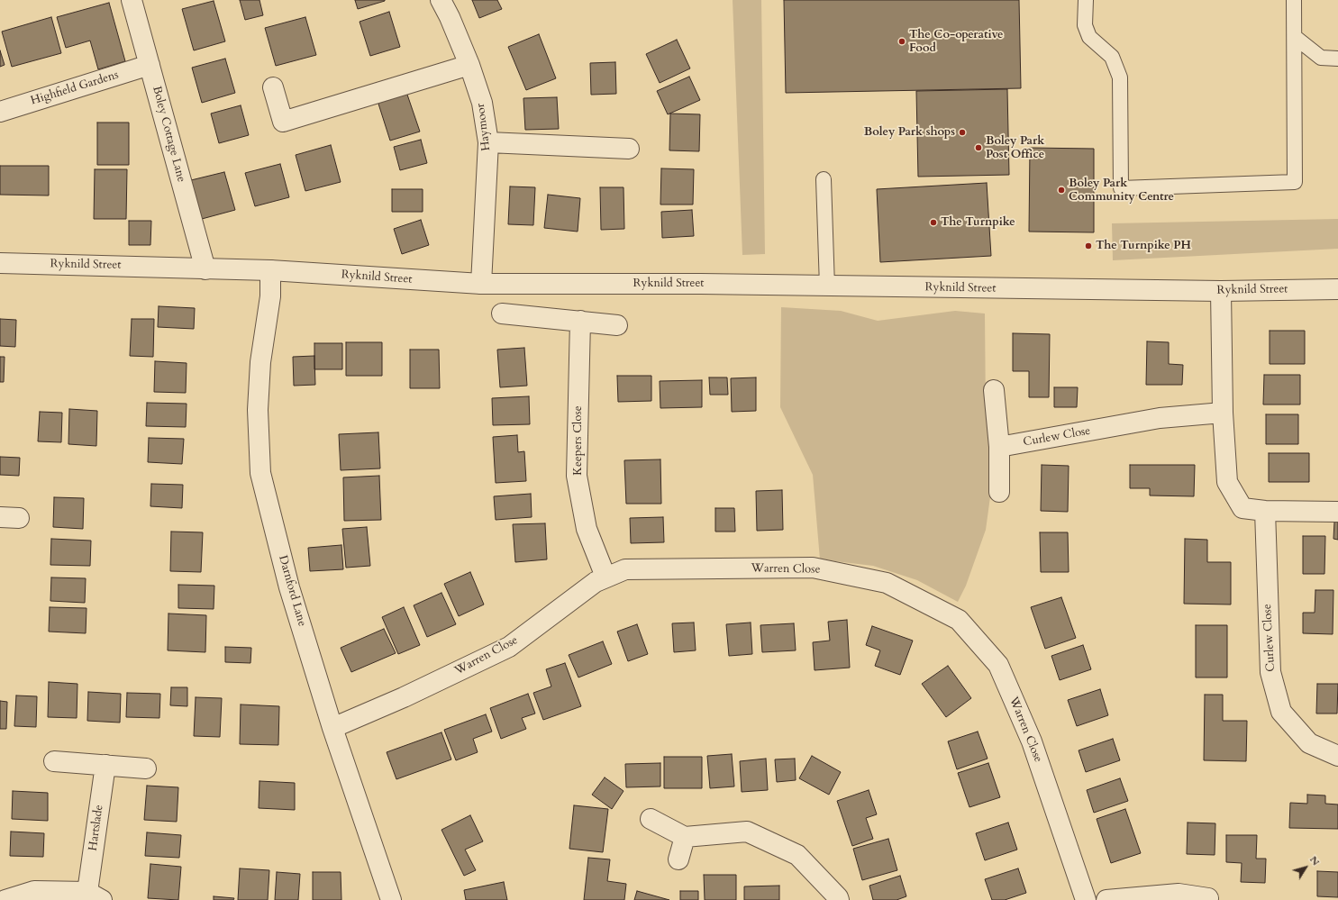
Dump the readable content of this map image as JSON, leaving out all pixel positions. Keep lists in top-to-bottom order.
{
  "streets": {
    "street": [
      "Highfield Gardens",
      "Haymoor",
      "Boley Cottage Lane",
      "Ryknild Street",
      "Curlew Close",
      "Keepers Close",
      "Warren Close",
      "Darnford Lane",
      "Hartslade"
    ]
  },
  "crossings": [
    ["Highfield Gardens", "Boley Cottage Lane"],
    ["Haymoor", "Ryknild Street"],
    ["Boley Cottage Lane", "Ryknild Street"],
    ["Ryknild Street", "Darnford Lane"],
    ["Keepers Close", "Warren Close"],
    ["Warren Close", "Darnford Lane"]
  ],
  "places": [
    "The Co-operative Food",
    "Boley Park shops",
    "Boley Park Post Office",
    "Boley Park Community Centre",
    "The Turnpike",
    "The Turnpike PH"
  ],
  "north": "top right"
}
